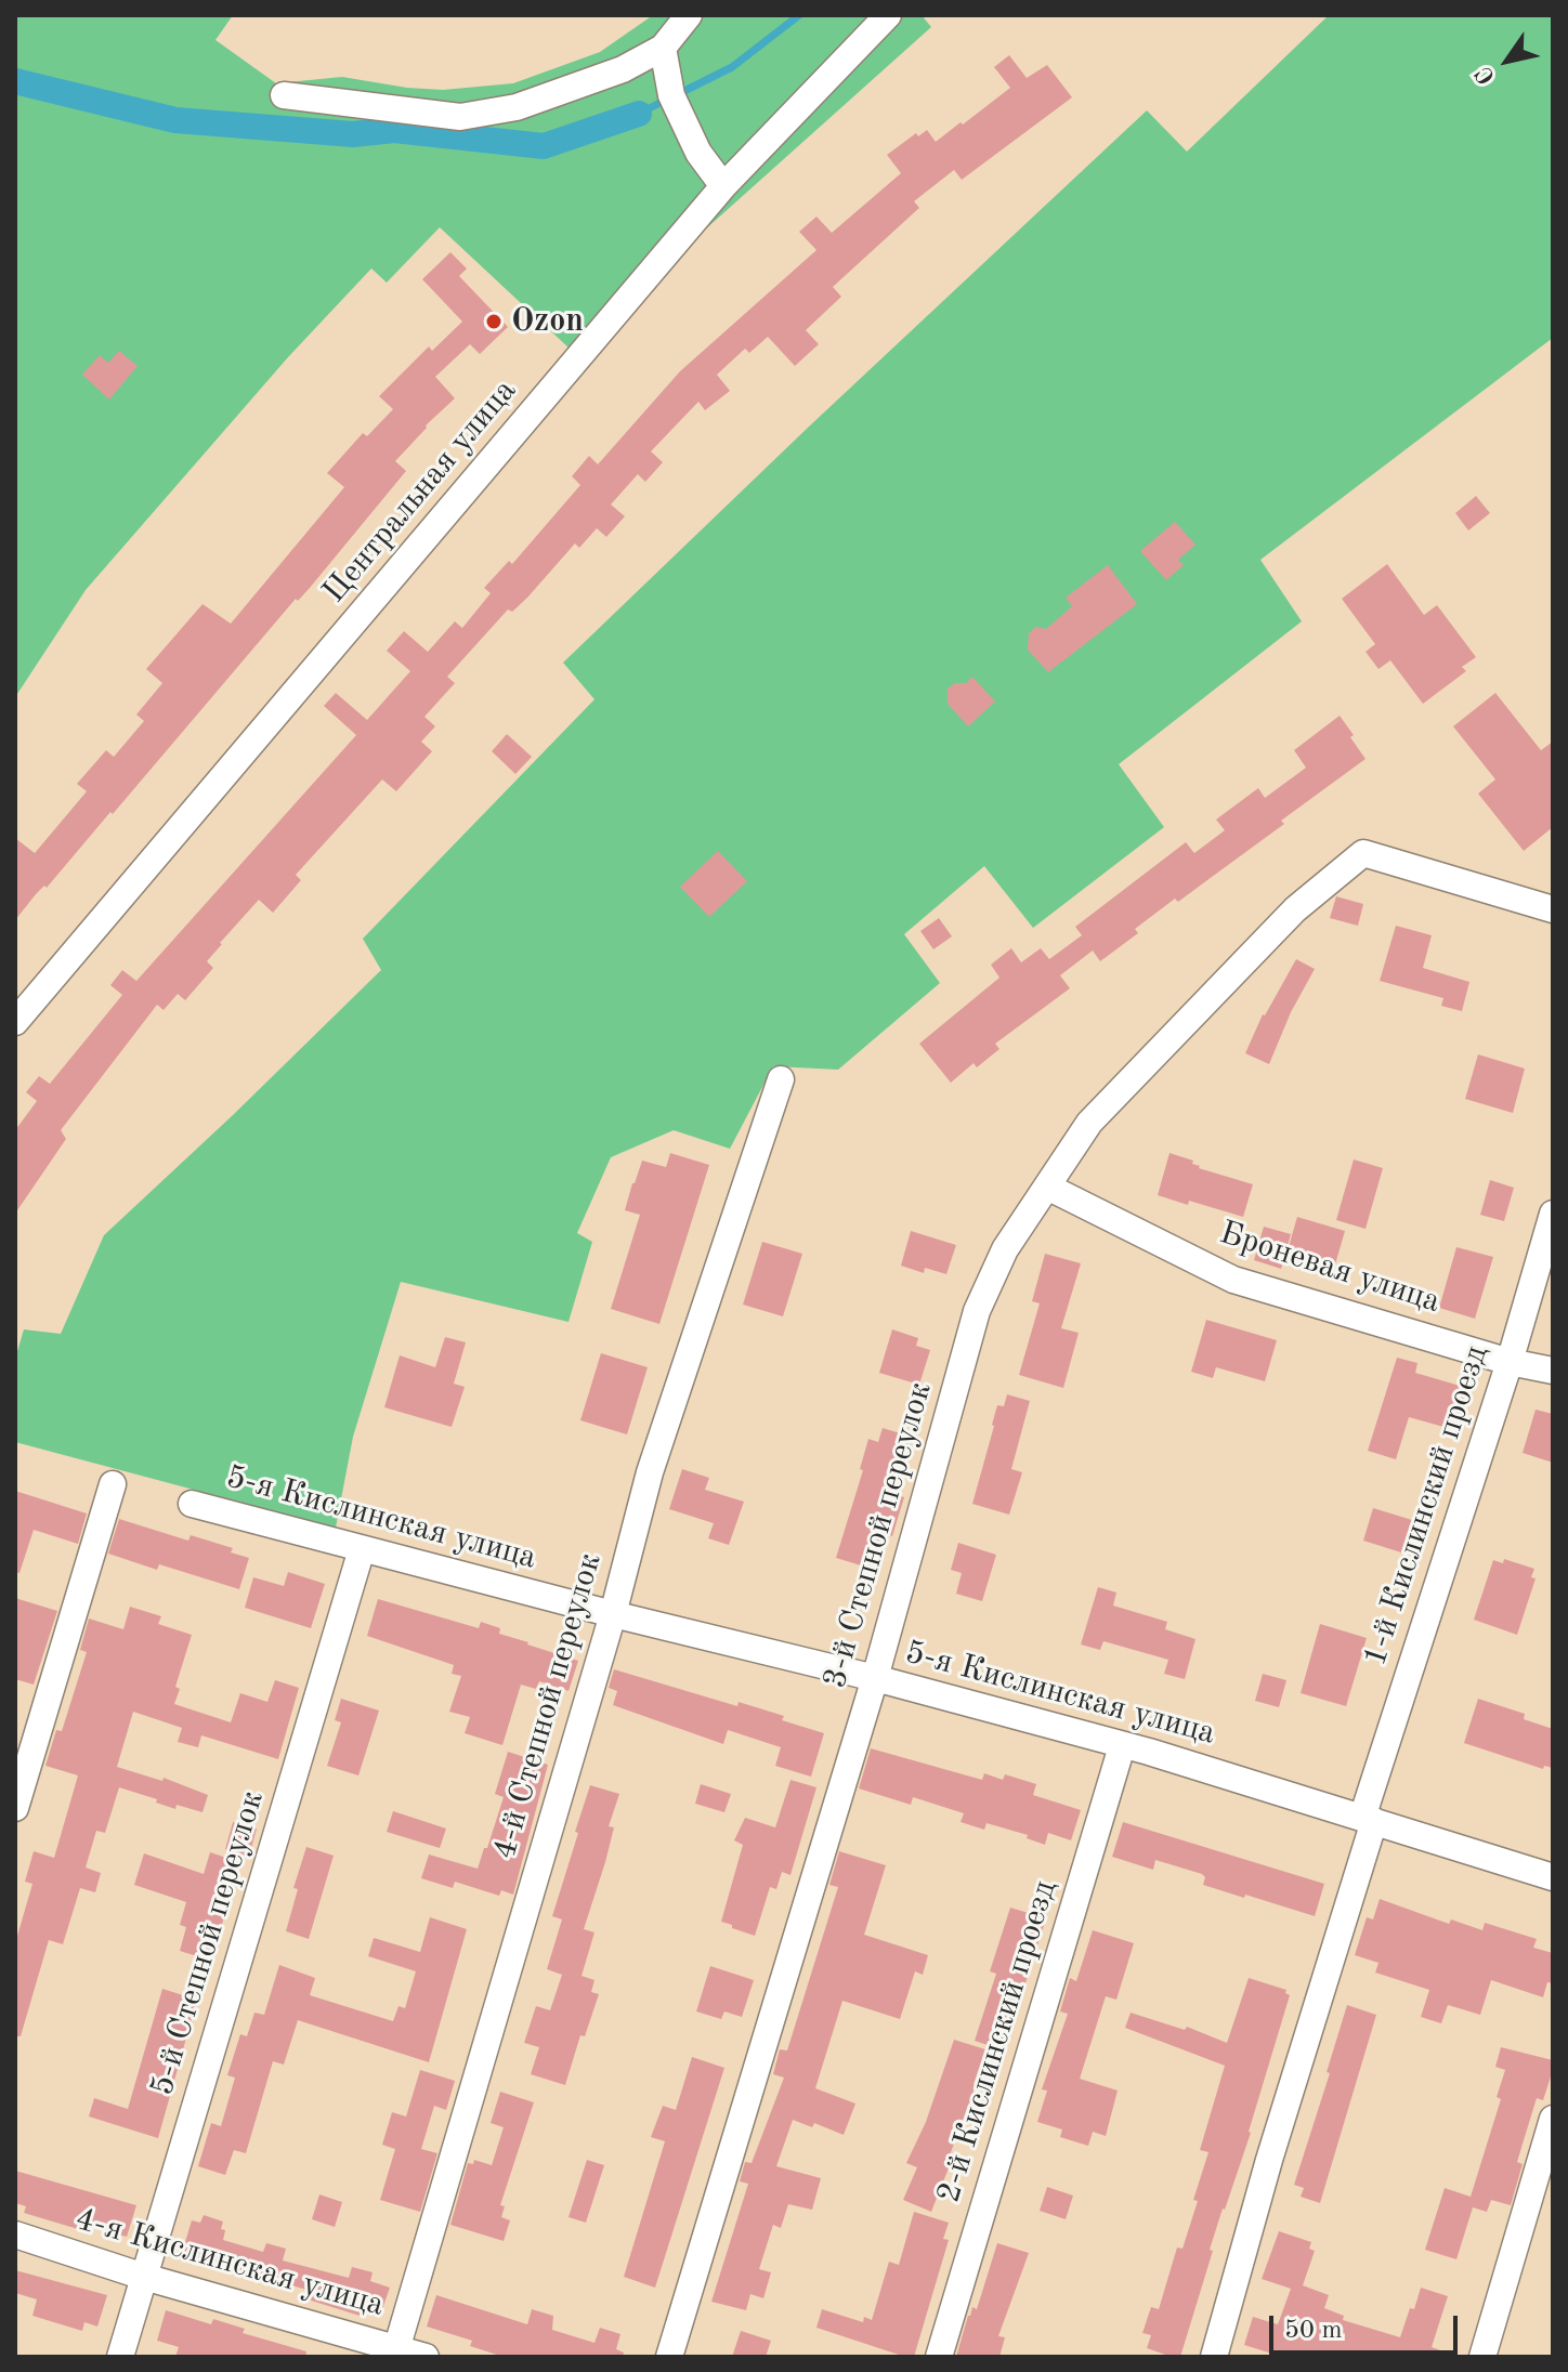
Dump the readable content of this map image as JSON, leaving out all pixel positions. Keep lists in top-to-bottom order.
{
  "streets": {
    "street": [
      "Центральная улица",
      "Броневая улица",
      "1-й Кислинский проезд",
      "5-я Кислинская улица",
      "3-й Степной переулок",
      "4-й Степной переулок",
      "5-й Степной переулок",
      "2-й Кислинский проезд",
      "4-я Кислинская улица"
    ]
  },
  "crossings": [
    ["Броневая улица", "1-й Кислинский проезд"],
    ["Броневая улица", "3-й Степной переулок"],
    ["1-й Кислинский проезд", "5-я Кислинская улица"],
    ["5-я Кислинская улица", "3-й Степной переулок"],
    ["5-я Кислинская улица", "4-й Степной переулок"],
    ["5-я Кислинская улица", "5-й Степной переулок"],
    ["5-я Кислинская улица", "2-й Кислинский проезд"],
    ["4-й Степной переулок", "4-я Кислинская улица"],
    ["5-й Степной переулок", "4-я Кислинская улица"]
  ],
  "places": ["Ozon"],
  "scale_bar": "50 m",
  "north": "bottom left"
}
